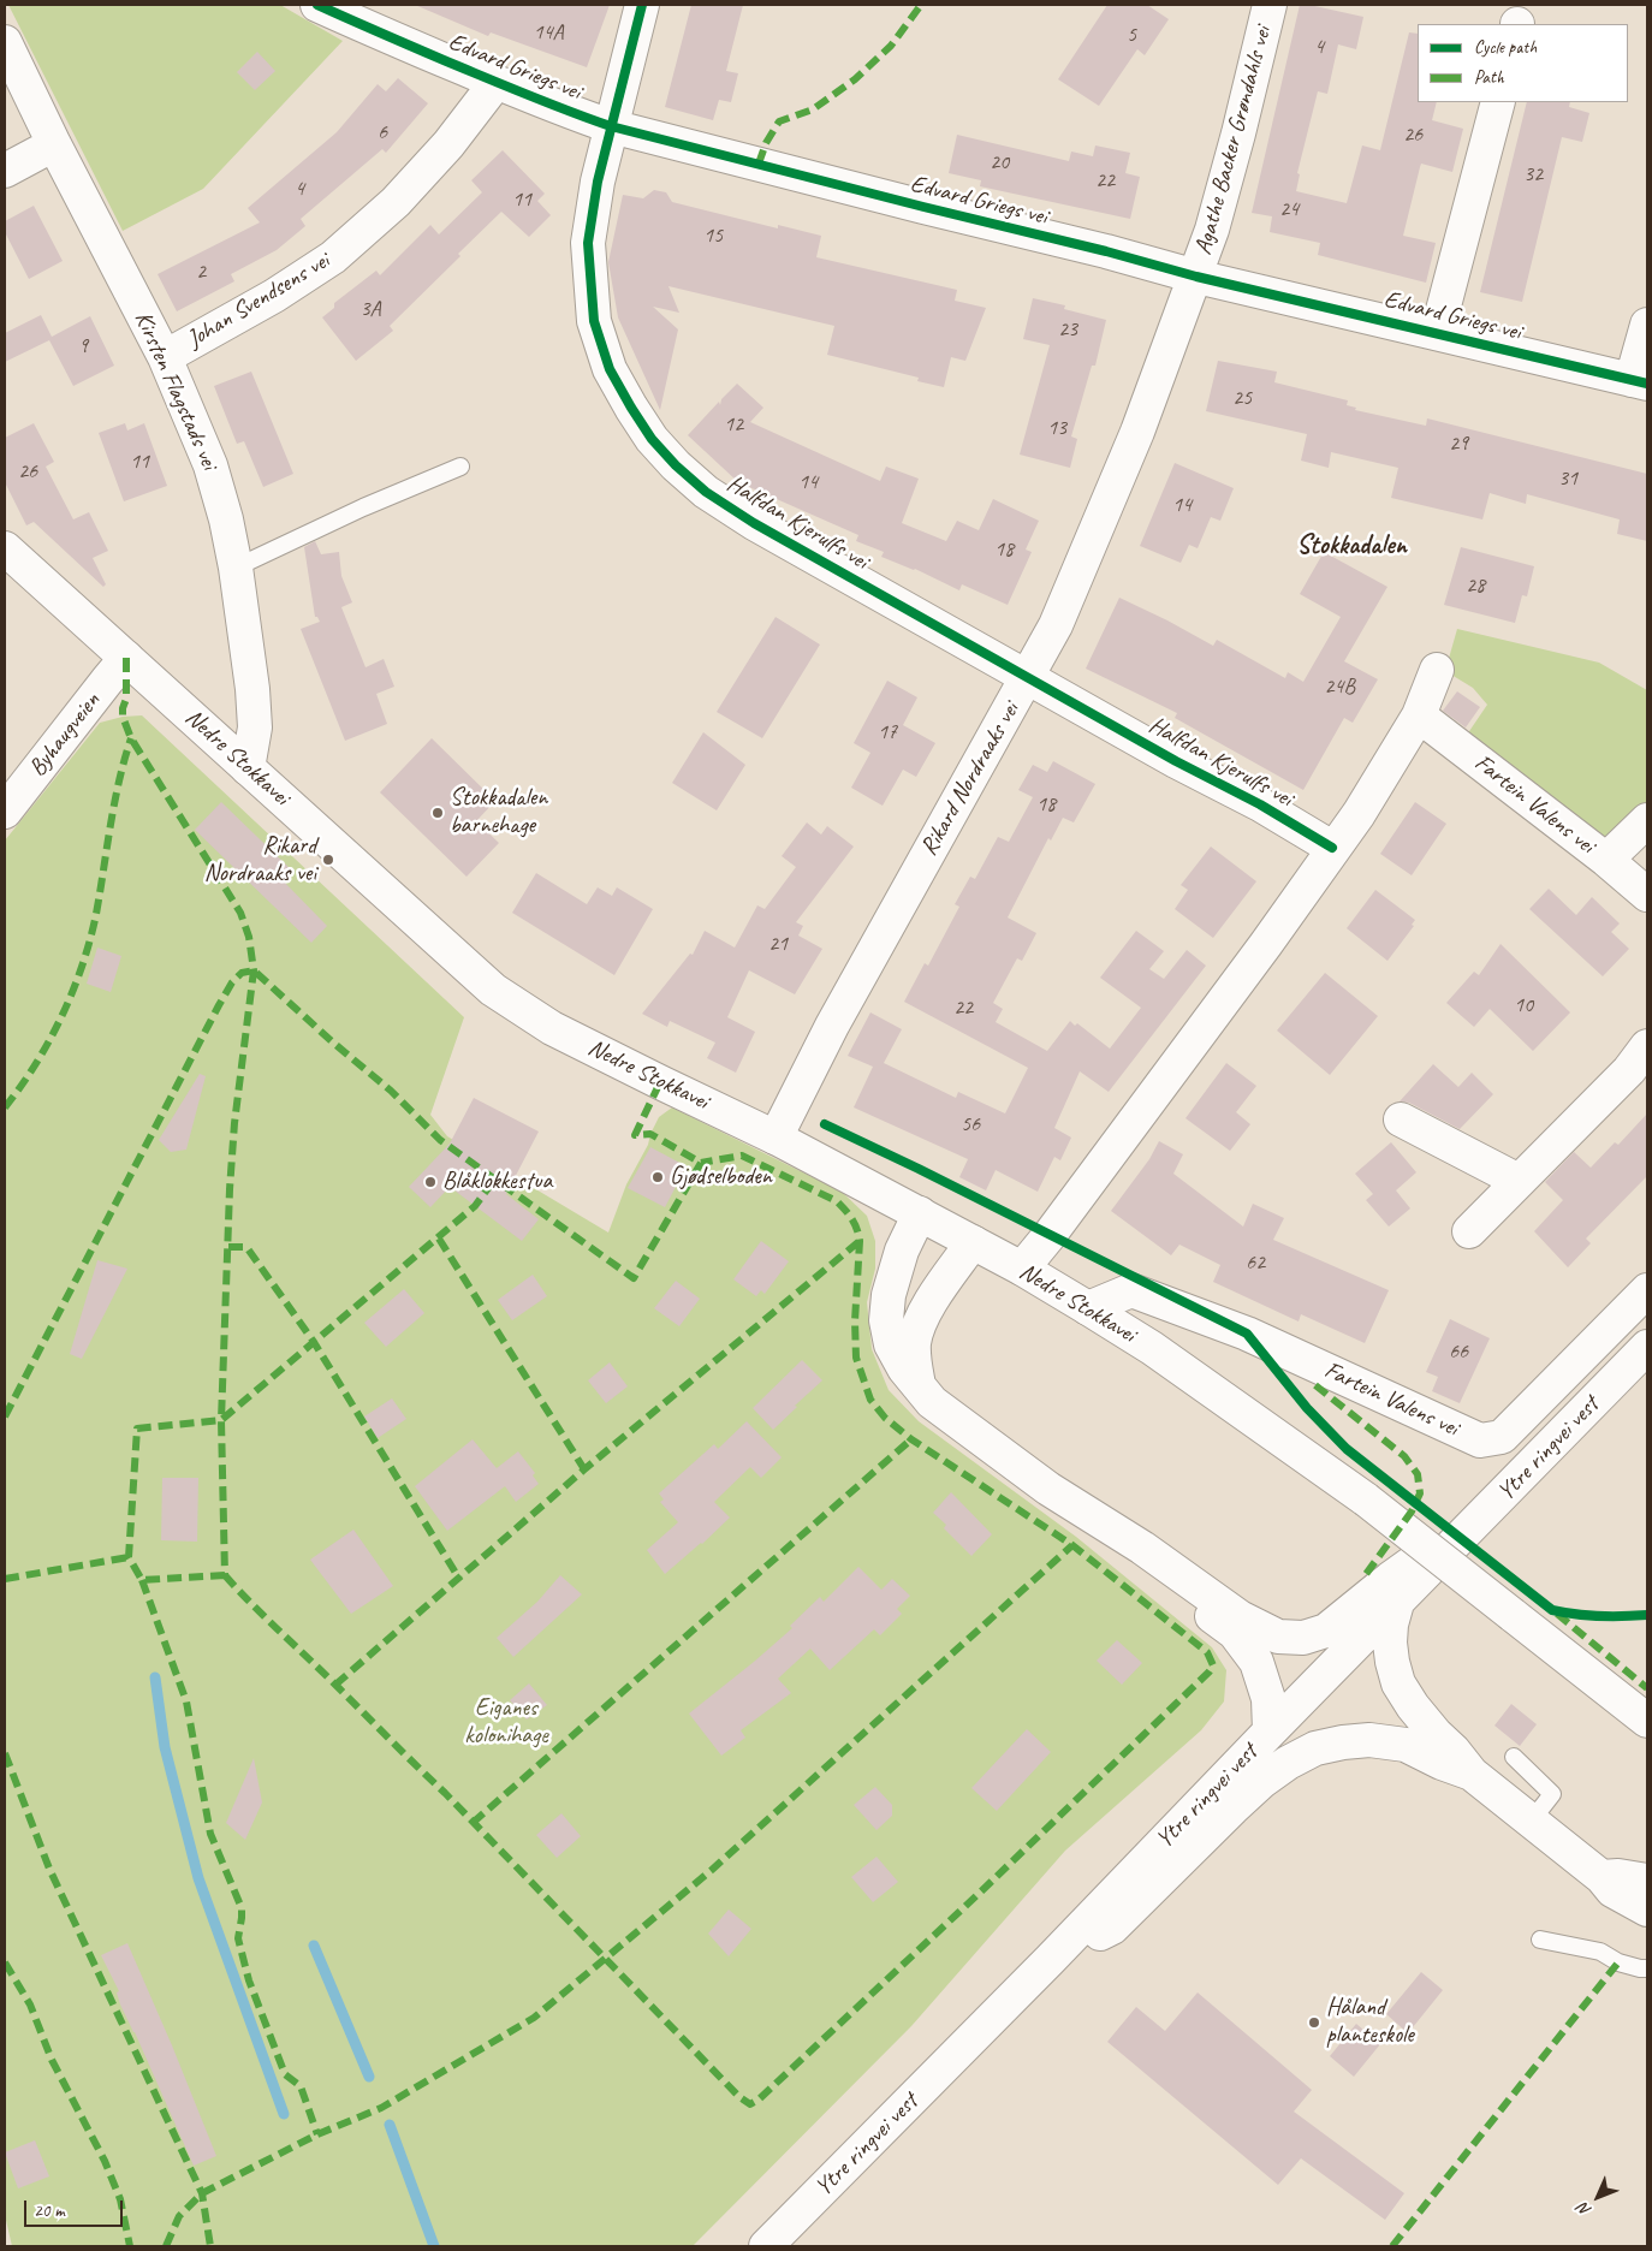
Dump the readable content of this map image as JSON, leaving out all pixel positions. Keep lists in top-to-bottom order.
{
  "streets": {
    "street": [
      "Edvard Griegs vei",
      "Agathe Backer Grøndahls vei",
      "Johan Svendsens vei",
      "Kirsten Flagstads vei",
      "Halfdan Kjerulfs vei",
      "Byhaugveien",
      "Nedre Stokkavei",
      "Rikard Nordraaks vei",
      "Fartein Valens vei",
      "Ytre ringvei vest"
    ]
  },
  "crossings": [
    ["Edvard Griegs vei", "Agathe Backer Grøndahls vei"],
    ["Edvard Griegs vei", "Johan Svendsens vei"],
    ["Edvard Griegs vei", "Halfdan Kjerulfs vei"],
    ["Edvard Griegs vei", "Rikard Nordraaks vei"],
    ["Agathe Backer Grøndahls vei", "Rikard Nordraaks vei"],
    ["Johan Svendsens vei", "Kirsten Flagstads vei"],
    ["Kirsten Flagstads vei", "Nedre Stokkavei"],
    ["Halfdan Kjerulfs vei", "Rikard Nordraaks vei"],
    ["Byhaugveien", "Nedre Stokkavei"],
    ["Nedre Stokkavei", "Rikard Nordraaks vei"],
    ["Nedre Stokkavei", "Fartein Valens vei"]
  ],
  "districts": ["Stokkadalen"],
  "parks": ["Eiganes kolonihage"],
  "places": [
    "Stokkadalen barnehage",
    "Rikard Nordraaks vei",
    "Gjødselboden",
    "Blåklokkestua",
    "Håland planteskole"
  ],
  "house_numbers": [
    "14A",
    "5",
    "4",
    "6",
    "26",
    "20",
    "32",
    "22",
    "4",
    "11",
    "24",
    "15",
    "2",
    "3A",
    "23",
    "9",
    "25",
    "12",
    "13",
    "29",
    "11",
    "26",
    "31",
    "14",
    "14",
    "18",
    "28",
    "24B",
    "17",
    "18",
    "21",
    "10",
    "22",
    "56",
    "62",
    "66"
  ],
  "legend": ["Cycle path", "Path"],
  "scale_bar": "20 m",
  "north": "bottom left"
}
